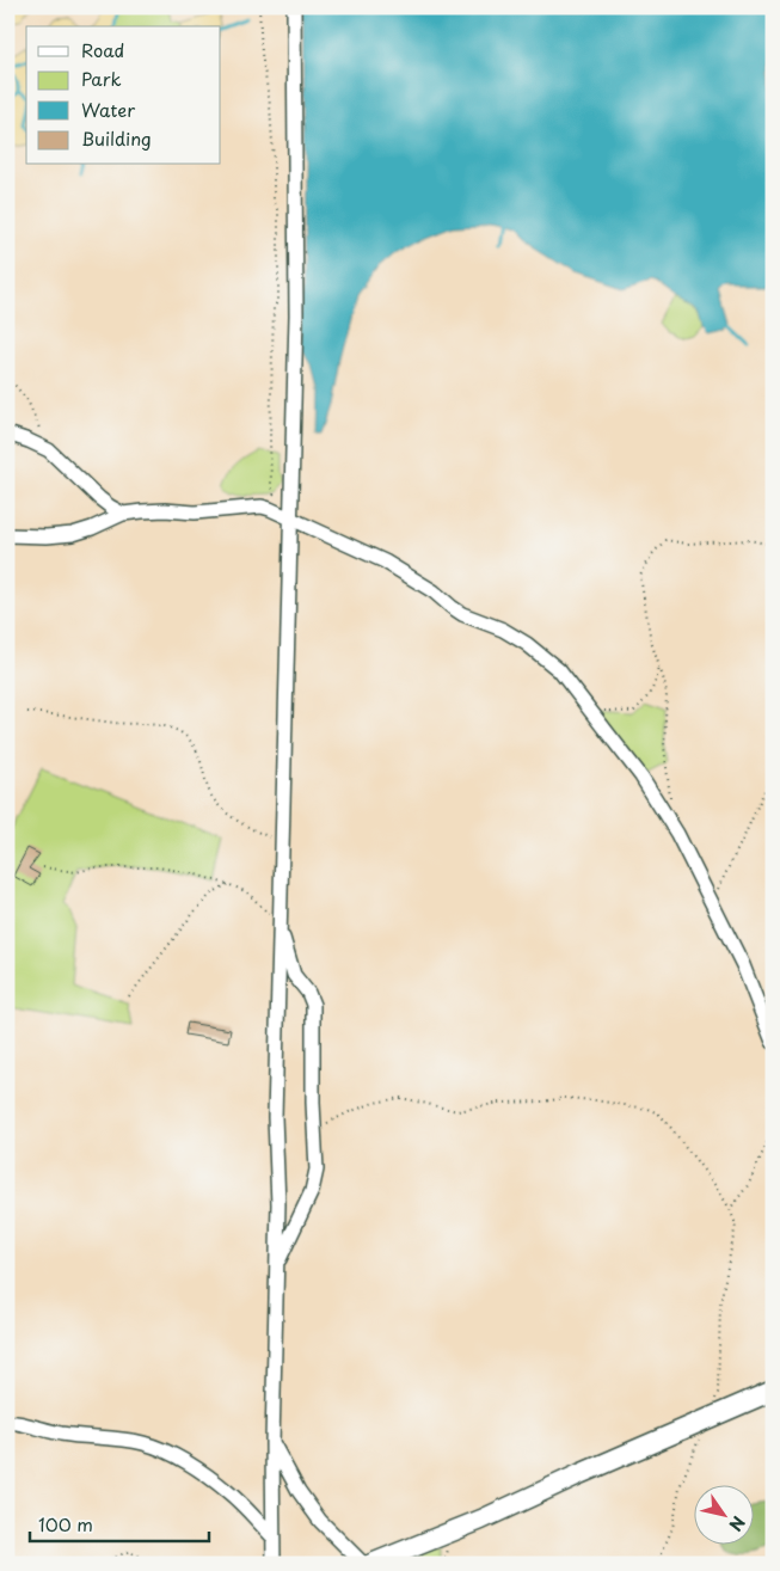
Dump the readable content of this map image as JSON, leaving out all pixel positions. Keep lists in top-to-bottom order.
{
  "legend": [
    "Road",
    "Park",
    "Water",
    "Building"
  ],
  "scale_bar": "100 m",
  "north": "bottom right"
}
